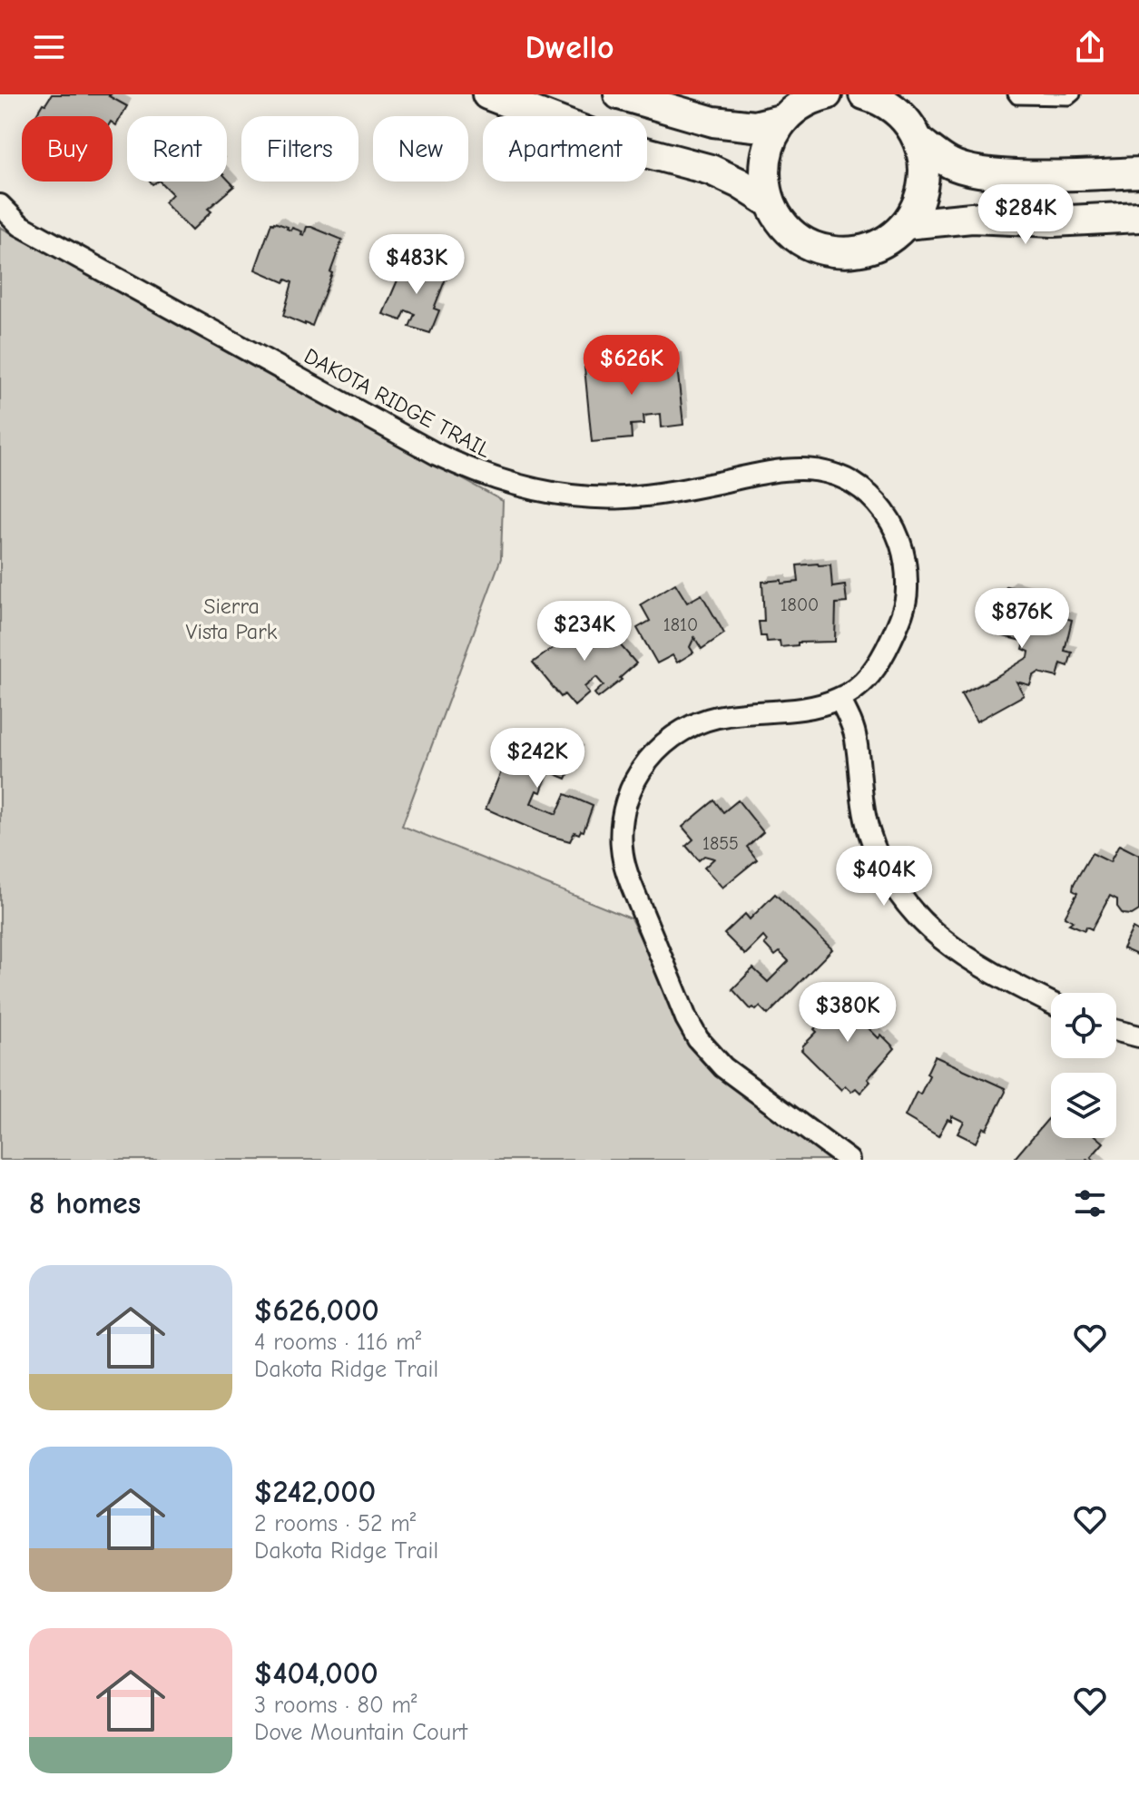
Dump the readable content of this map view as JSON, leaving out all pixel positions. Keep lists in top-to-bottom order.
{
  "streets": {
    "street": ["DAKOTA RIDGE TRAIL"]
  },
  "parks": ["Sierra Vista Park"],
  "house_numbers": ["1800", "1810", "1855"],
  "page": {
    "header": "Dwello",
    "chip": [
      "Buy",
      "Rent",
      "Filters",
      "New",
      "Apartment"
    ],
    "price": [
      "$284K",
      "$483K",
      "$626K",
      "$876K",
      "$234K",
      "$242K",
      "$404K",
      "$380K"
    ],
    "heading": "8 homes",
    "list": [
      {
        "name": "$626,000",
        "note": "4 rooms · 116 m² · Dakota Ridge Trail"
      },
      {
        "name": "$242,000",
        "note": "2 rooms · 52 m² · Dakota Ridge Trail"
      },
      {
        "name": "$404,000",
        "note": "3 rooms · 80 m² · Dove Mountain Court"
      }
    ]
  }
}
